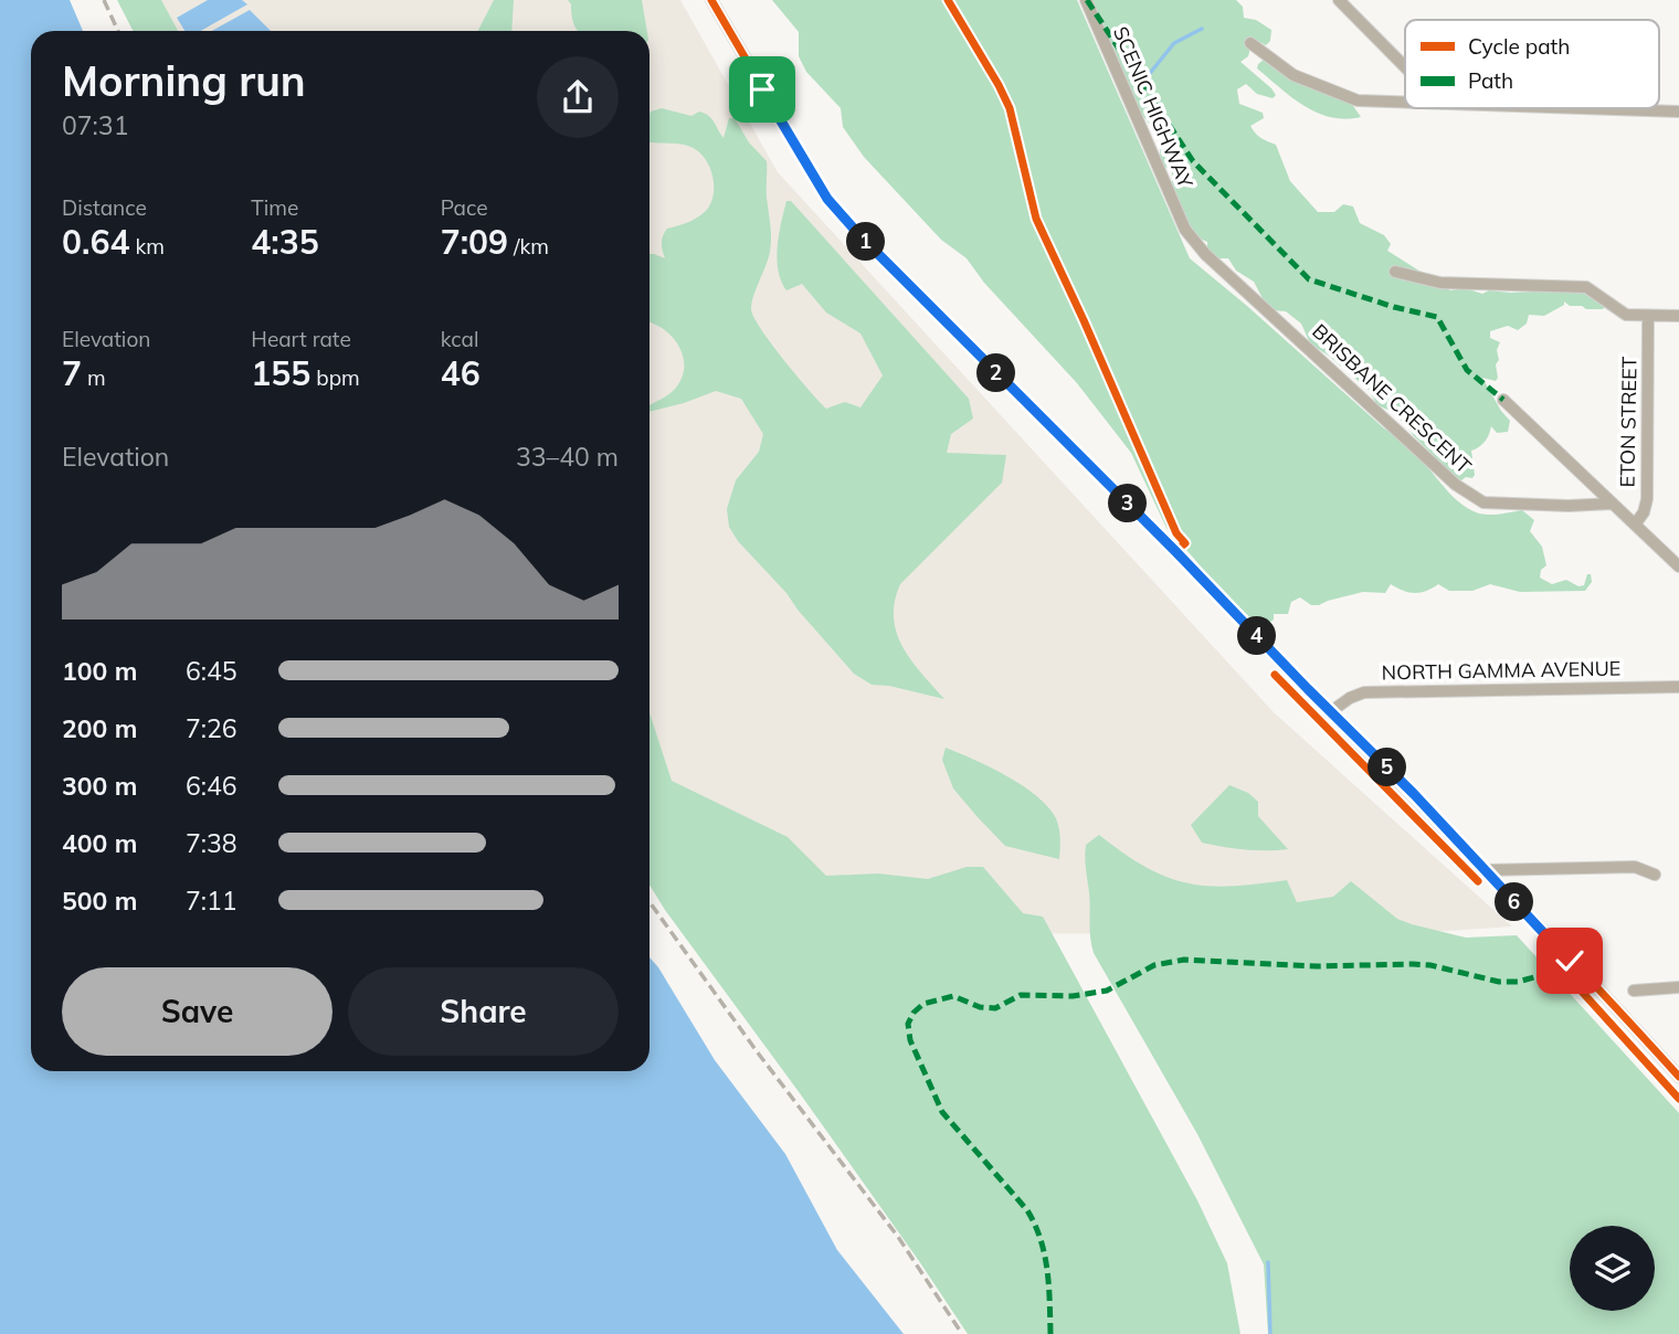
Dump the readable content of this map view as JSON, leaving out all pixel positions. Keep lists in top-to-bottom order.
{
  "streets": {
    "street": [
      "SCENIC HIGHWAY",
      "BRISBANE CRESCENT",
      "ETON STREET",
      "NORTH GAMMA AVENUE"
    ]
  },
  "crossings": [
    ["SCENIC HIGHWAY", "BRISBANE CRESCENT"]
  ],
  "legend": ["Cycle path", "Path"],
  "page": {
    "heading": ["Morning run", "07:31"],
    "stats": [
      ["Distance", "0.64 km"],
      ["Time", "4:35"],
      ["Pace", "7:09 /km"],
      ["Elevation", "7 m"],
      ["Heart rate", "155 bpm"],
      ["kcal", "46"]
    ],
    "pins": [
      "1",
      "2",
      "3",
      "4",
      "5",
      "6"
    ],
    "chart": ["Elevation", "33–40 m"],
    "list": [
      {
        "name": "100 m",
        "note": "6:45"
      },
      {
        "name": "200 m",
        "note": "7:26"
      },
      {
        "name": "300 m",
        "note": "6:46"
      },
      {
        "name": "400 m",
        "note": "7:38"
      },
      {
        "name": "500 m",
        "note": "7:11"
      }
    ],
    "buttons": ["Save", "Share"]
  }
}
